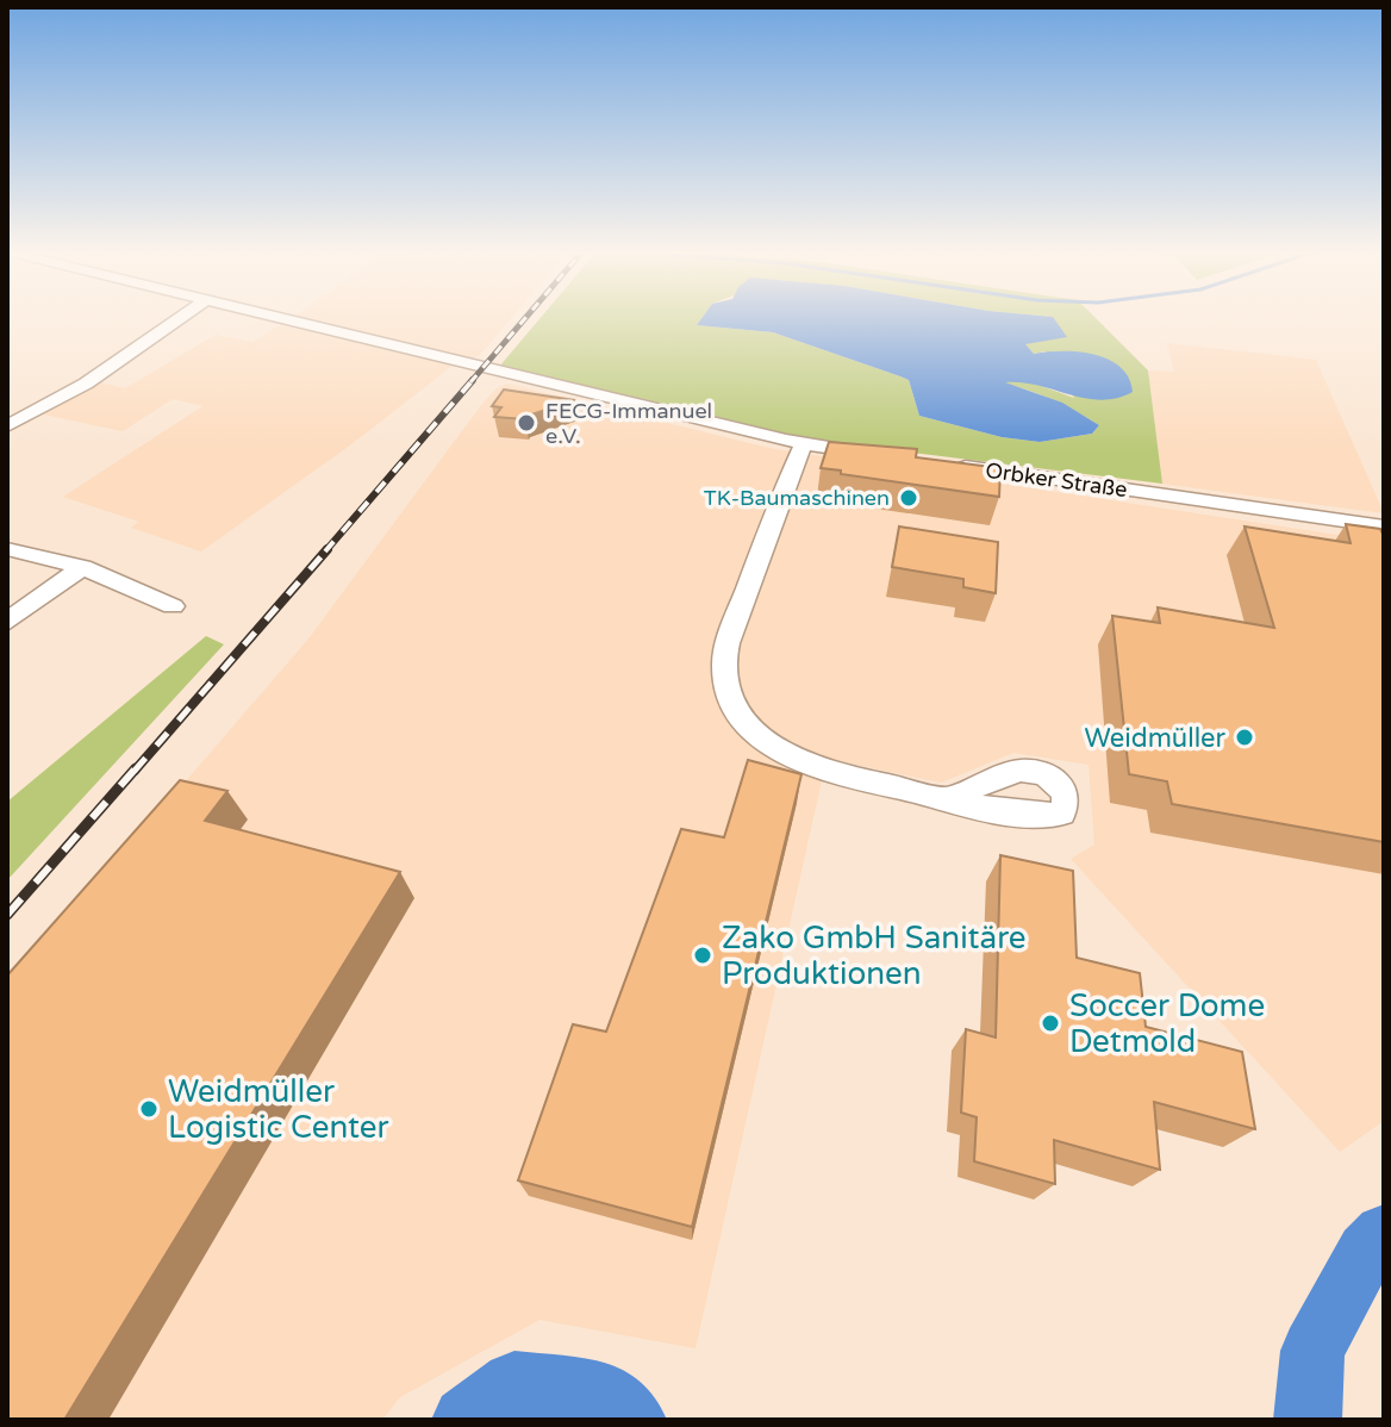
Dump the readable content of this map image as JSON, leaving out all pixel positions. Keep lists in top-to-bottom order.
{
  "streets": {
    "street": ["Orbker Straße"]
  },
  "places": [
    "FECG-Immanuel e.V.",
    "TK-Baumaschinen",
    "Weidmüller",
    "Zako GmbH Sanitäre Produktionen",
    "Soccer Dome Detmold",
    "Weidmüller Logistic Center"
  ]
}
